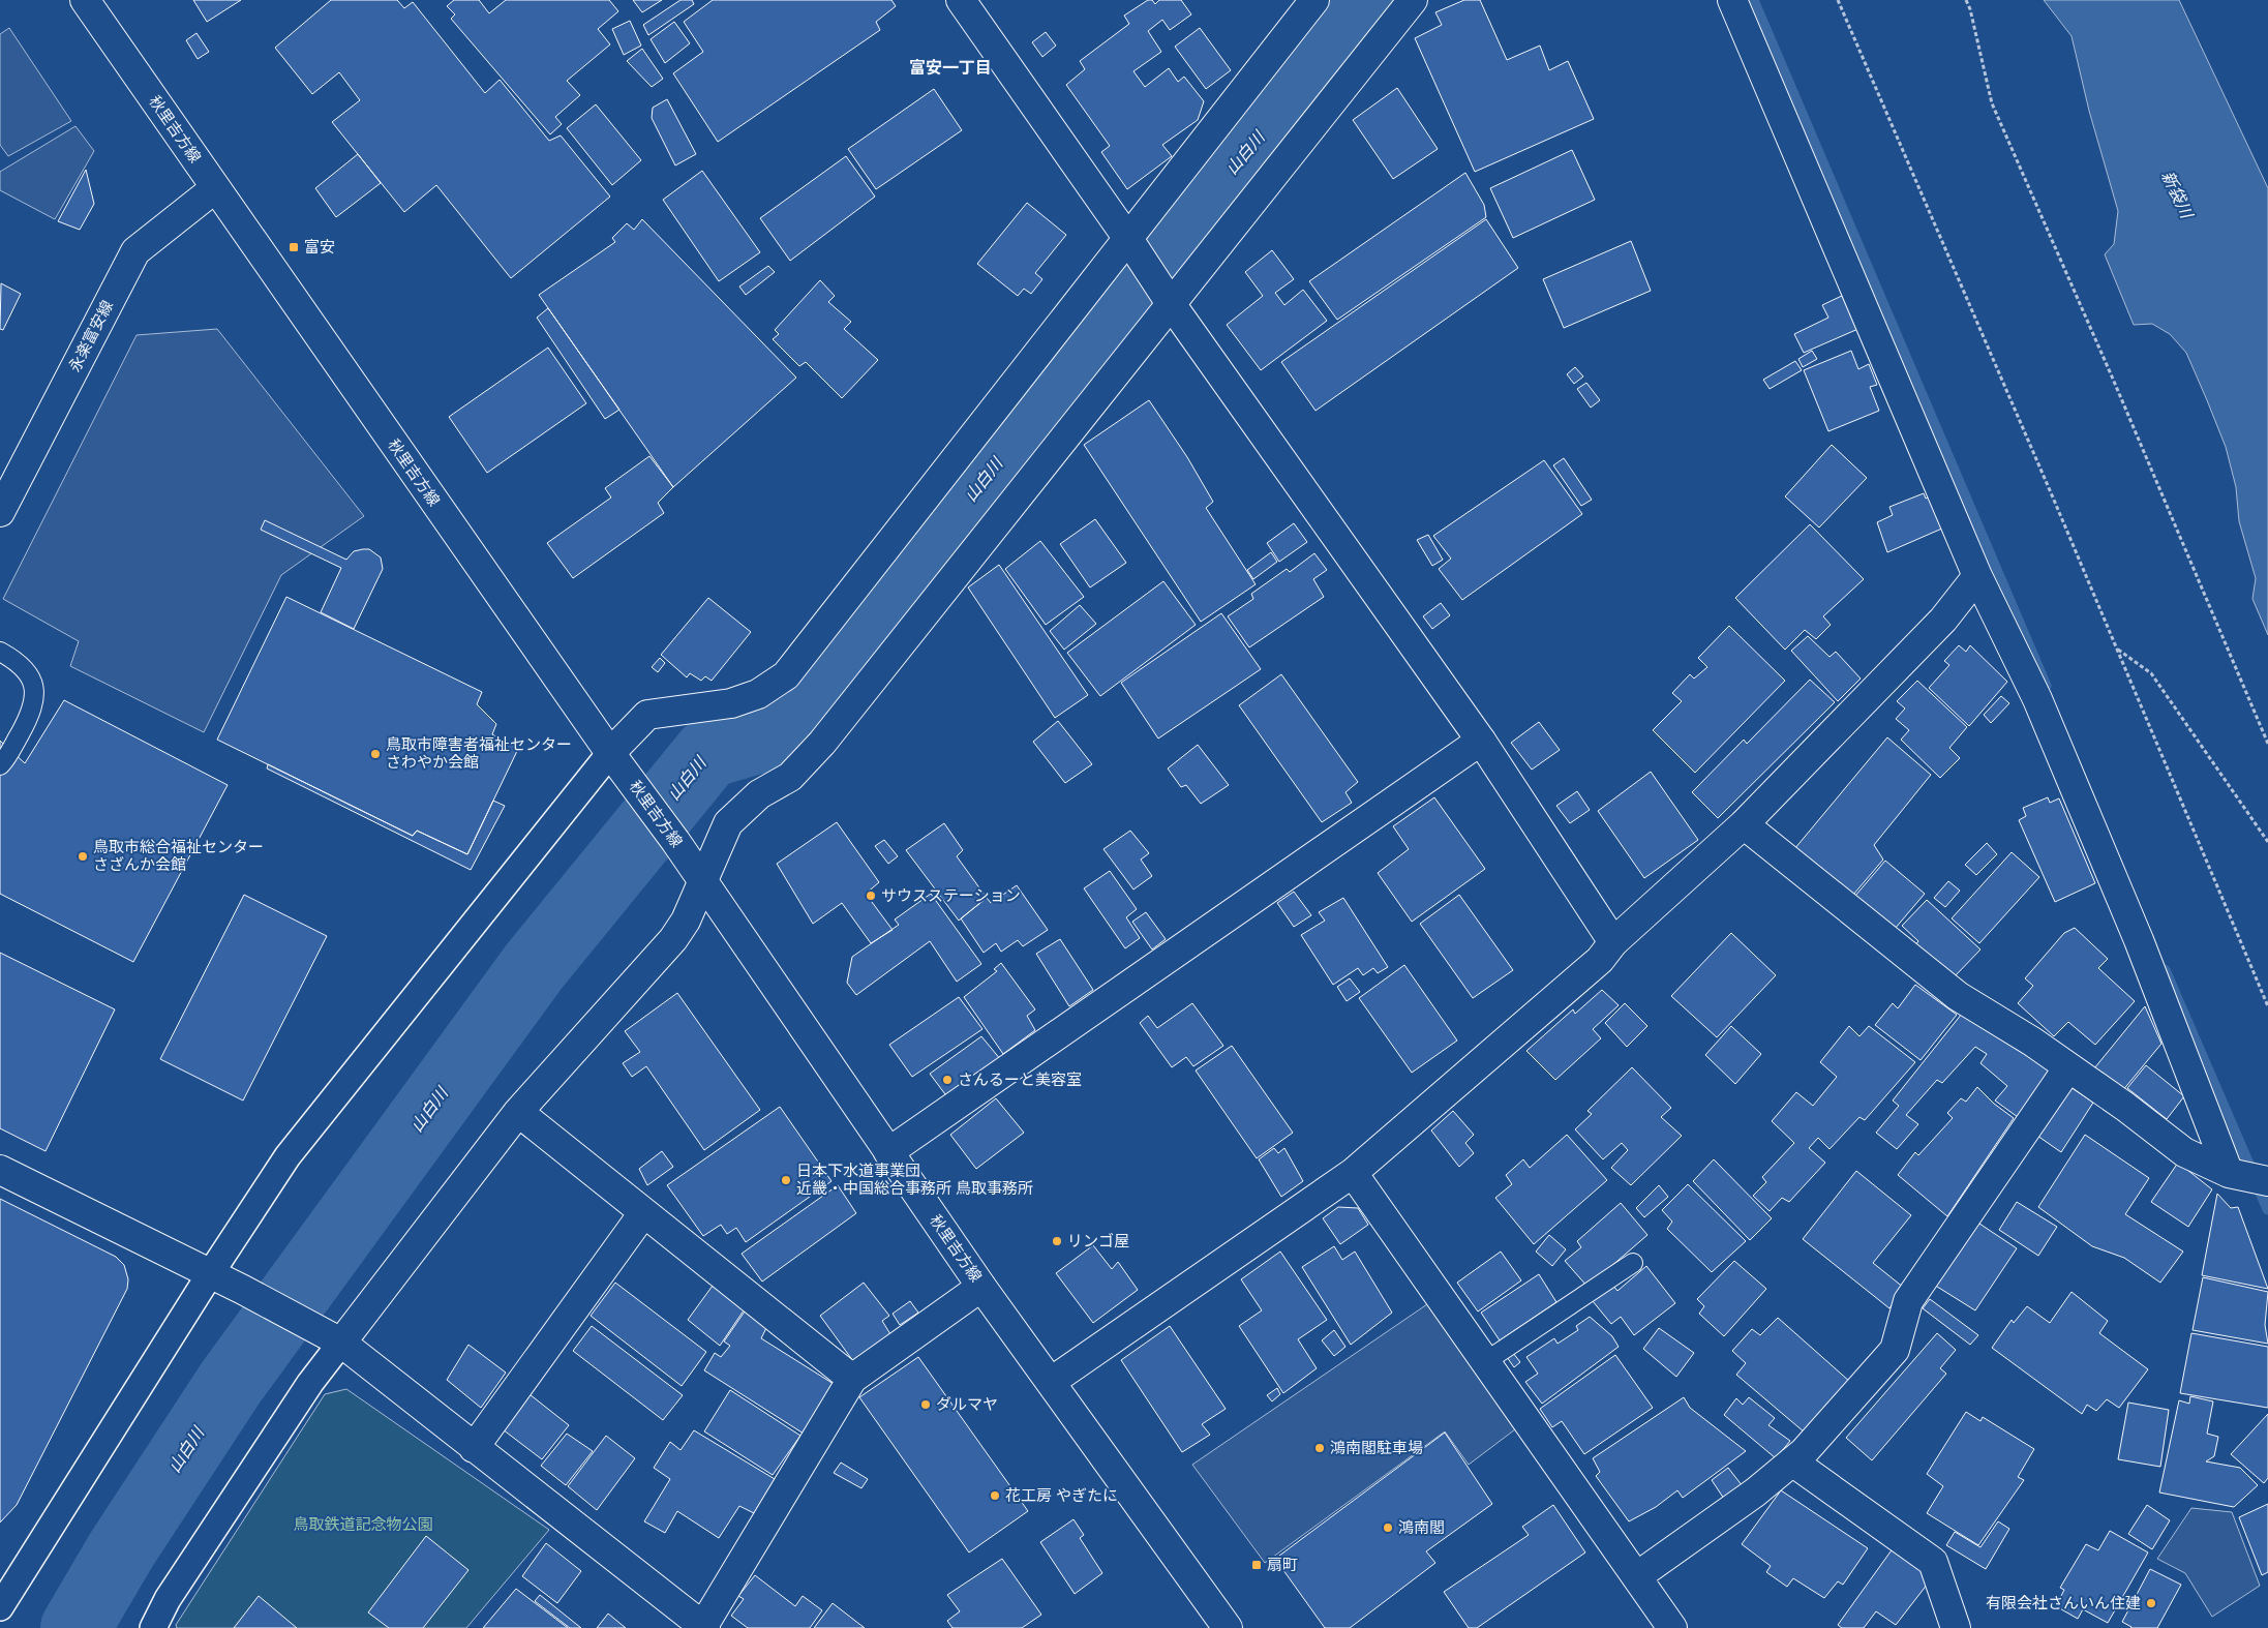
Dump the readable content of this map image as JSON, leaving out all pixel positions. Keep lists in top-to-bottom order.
{
  "streets": {
    "street": ["秋里吉方線", "永楽富安線"]
  },
  "crossings": [
    ["秋里吉方線", "永楽富安線"]
  ],
  "districts": ["富安一丁目"],
  "water": ["山白川", "新袋川"],
  "parks": ["鳥取鉄道記念物公園"],
  "places": {
    "transit": ["富安", "扇町"],
    "other": [
      "鳥取市障害者福祉センター さわやか会館",
      "鳥取市総合福祉センター さざんか会館",
      "サウスステーション",
      "さんるーと美容室",
      "日本下水道事業団 近畿・中国総合事務所 鳥取事務所",
      "リンゴ屋",
      "ダルマヤ",
      "鴻南閣駐車場",
      "花工房 やぎたに",
      "鴻南閣",
      "有限会社さんいん住建"
    ]
  }
}
